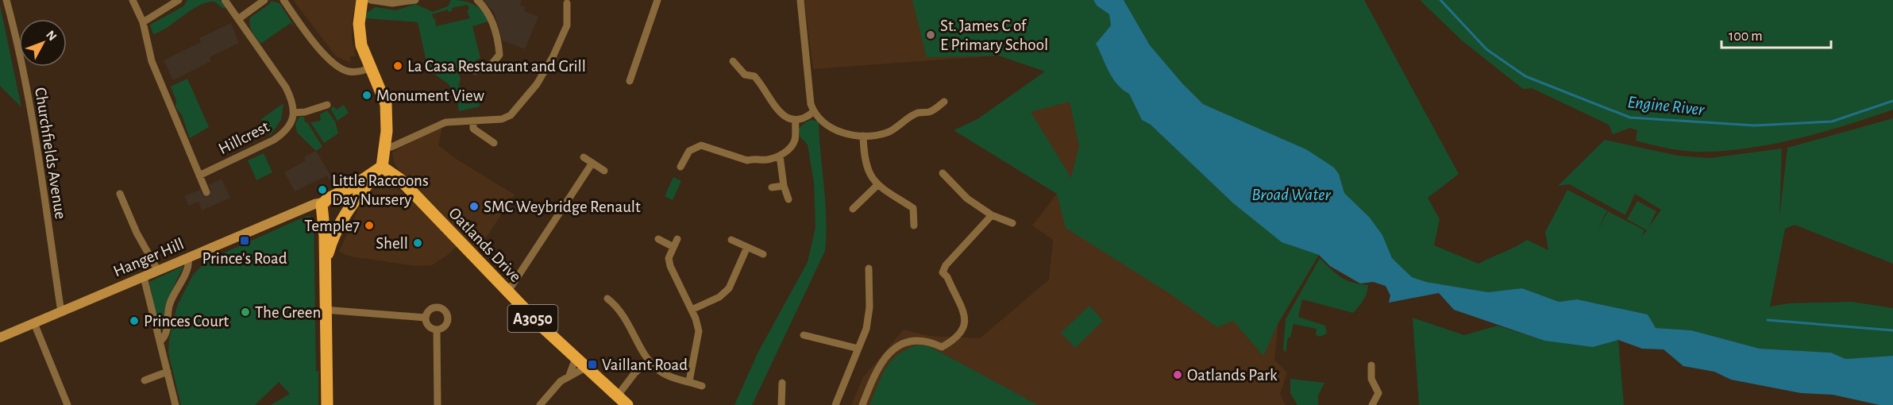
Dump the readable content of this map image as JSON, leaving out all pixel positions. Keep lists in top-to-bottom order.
{
  "streets": {
    "main road": ["Oatlands Drive", "Hanger Hill", "A3050"],
    "street": ["Hillcrest", "Churchfields Avenue"]
  },
  "crossings": [
    ["Churchfields Avenue", "Hanger Hill"],
    ["Oatlands Drive", "Hanger Hill"]
  ],
  "water": ["Engine River", "Broad Water"],
  "places": {
    "other": [
      "St. James C of E Primary School",
      "La Casa Restaurant and Grill",
      "Monument View",
      "Little Raccoons Day Nursery",
      "SMC Weybridge Renault",
      "Temple7",
      "Shell",
      "The Green",
      "Princes Court",
      "Oatlands Park"
    ],
    "transit": ["Prince's Road", "Vaillant Road"]
  },
  "scale_bar": "100 m",
  "north": "top right"
}
